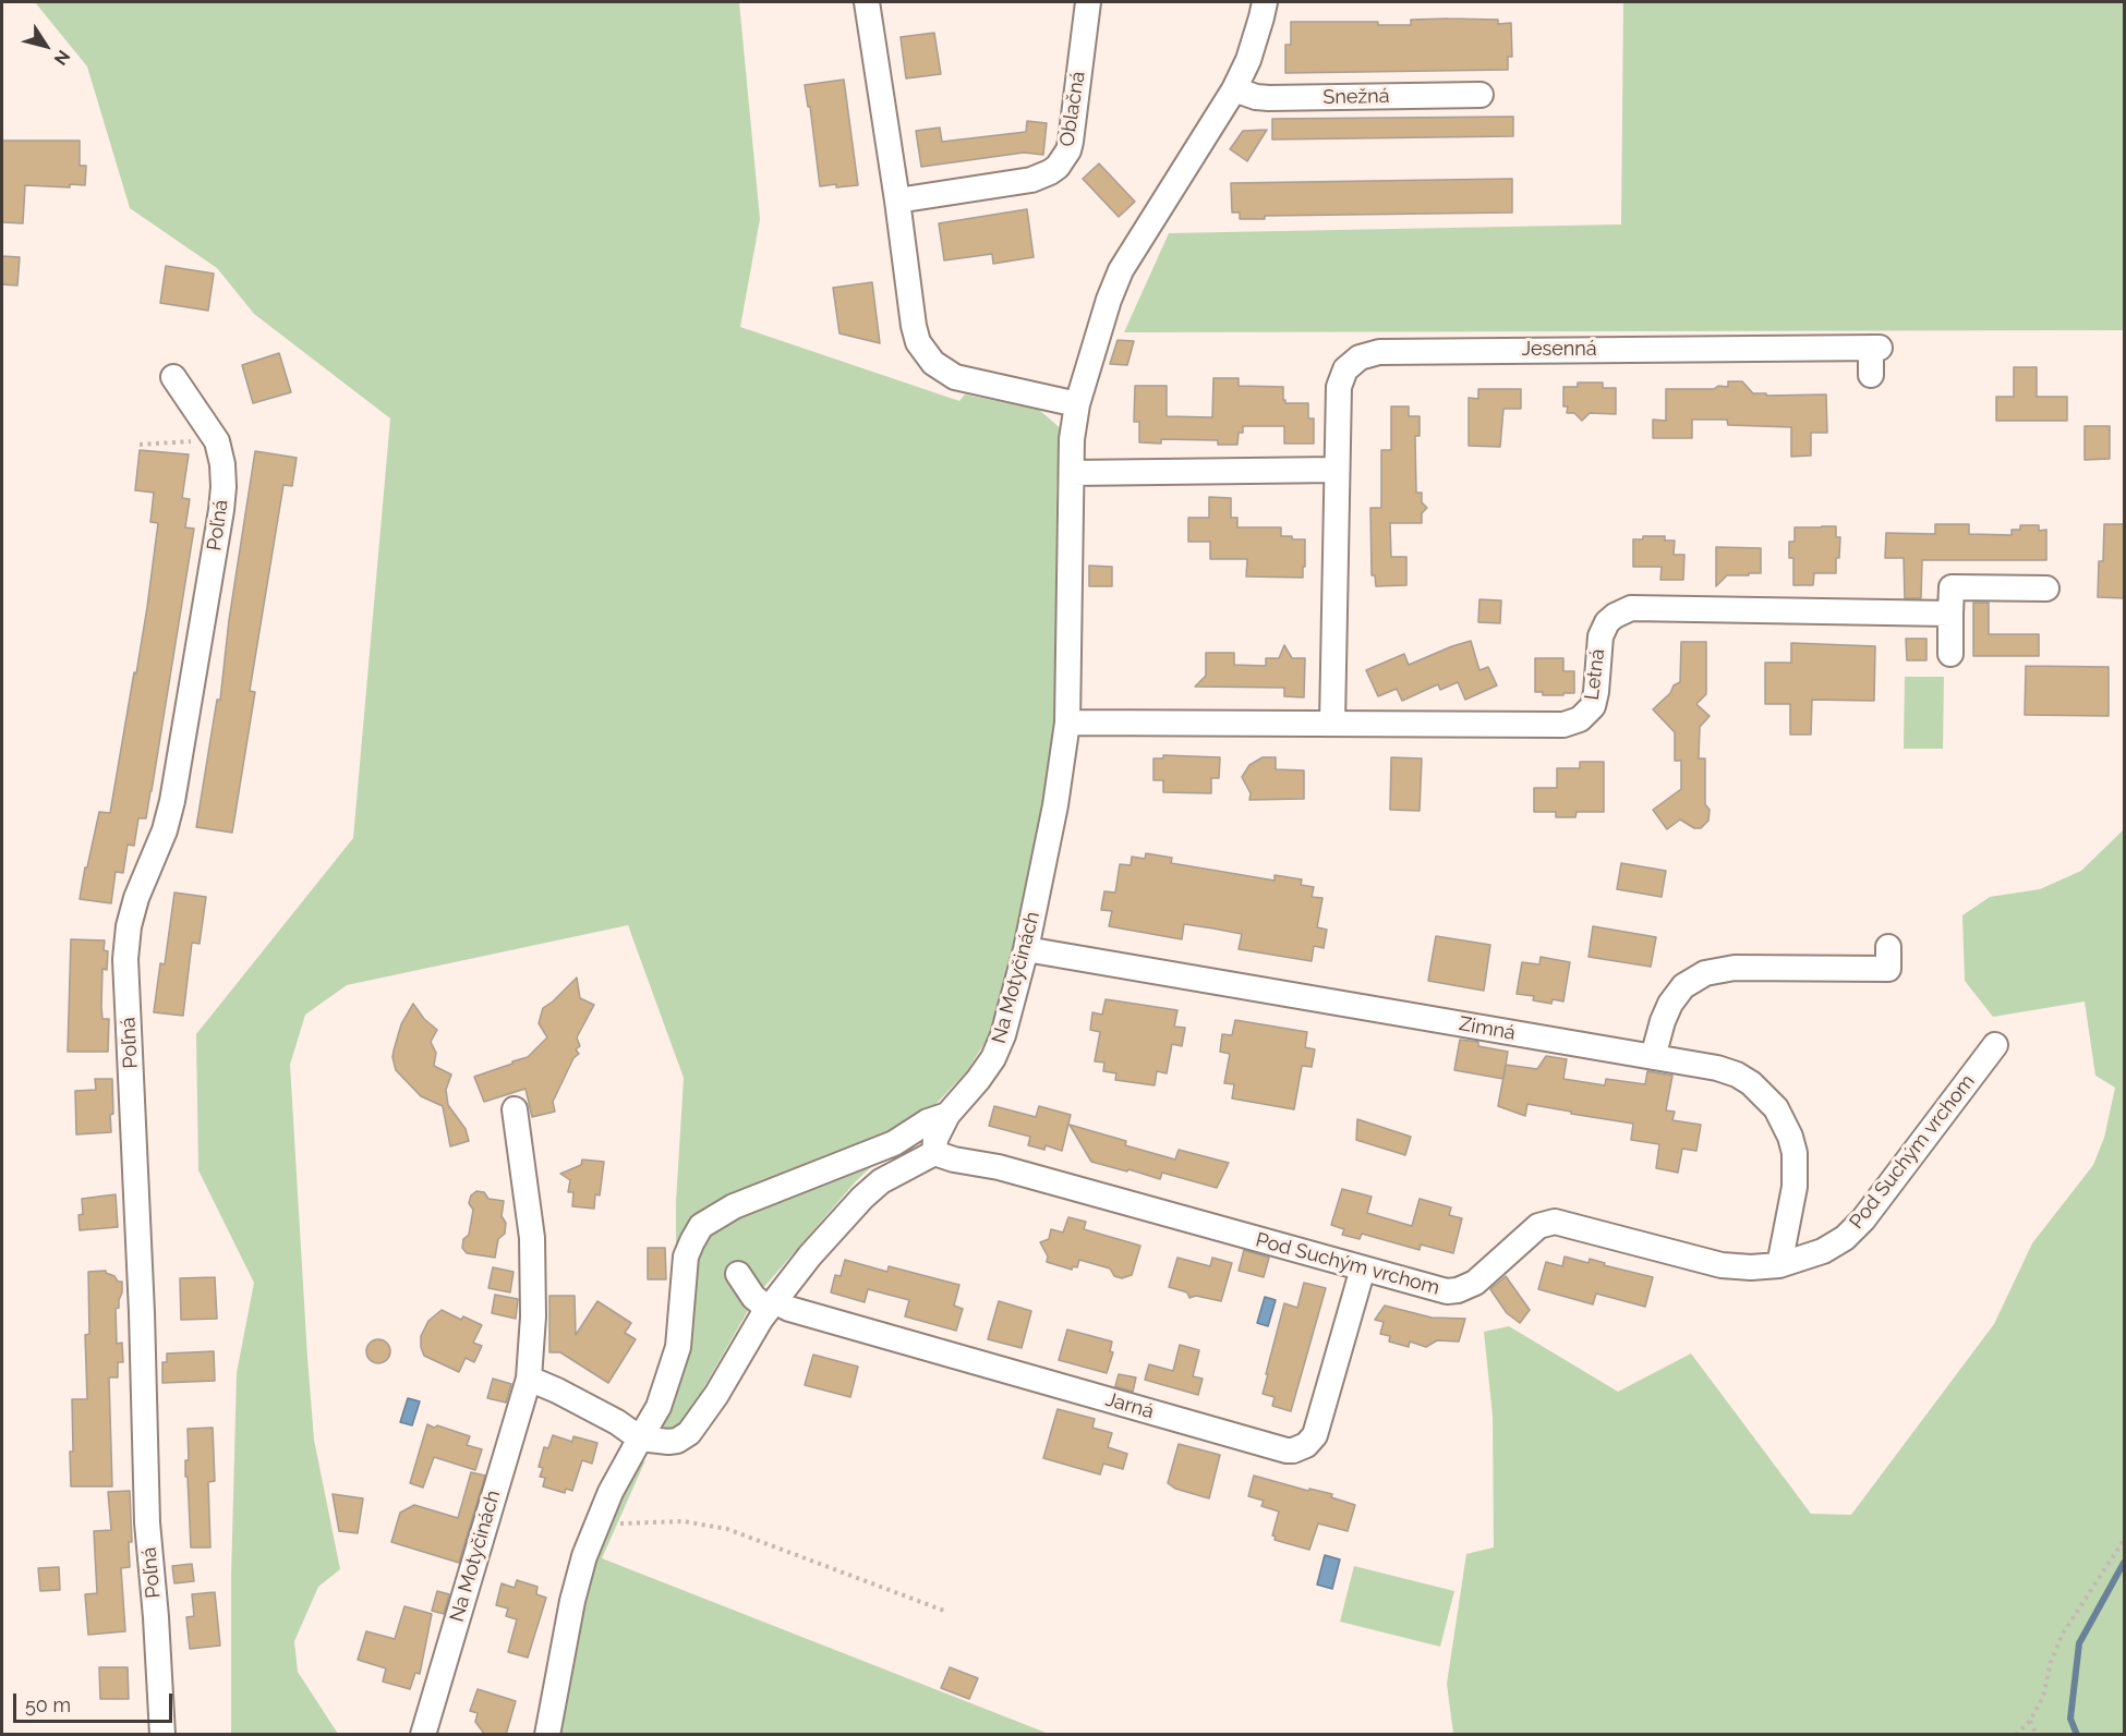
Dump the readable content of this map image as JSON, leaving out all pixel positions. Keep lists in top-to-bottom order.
{
  "streets": {
    "street": [
      "Snežná",
      "Oblačná",
      "Jesenná",
      "Poľná",
      "Letná",
      "Na Motyčinách",
      "Zimná",
      "Pod Suchým vrchom",
      "Jarná"
    ]
  },
  "crossings": [
    ["Snežná", "Na Motyčinách"],
    ["Jesenná", "Letná"],
    ["Letná", "Na Motyčinách"],
    ["Na Motyčinách", "Zimná"],
    ["Na Motyčinách", "Pod Suchým vrchom"],
    ["Zimná", "Pod Suchým vrchom"],
    ["Pod Suchým vrchom", "Jarná"]
  ],
  "scale_bar": "50 m",
  "north": "bottom right"
}
